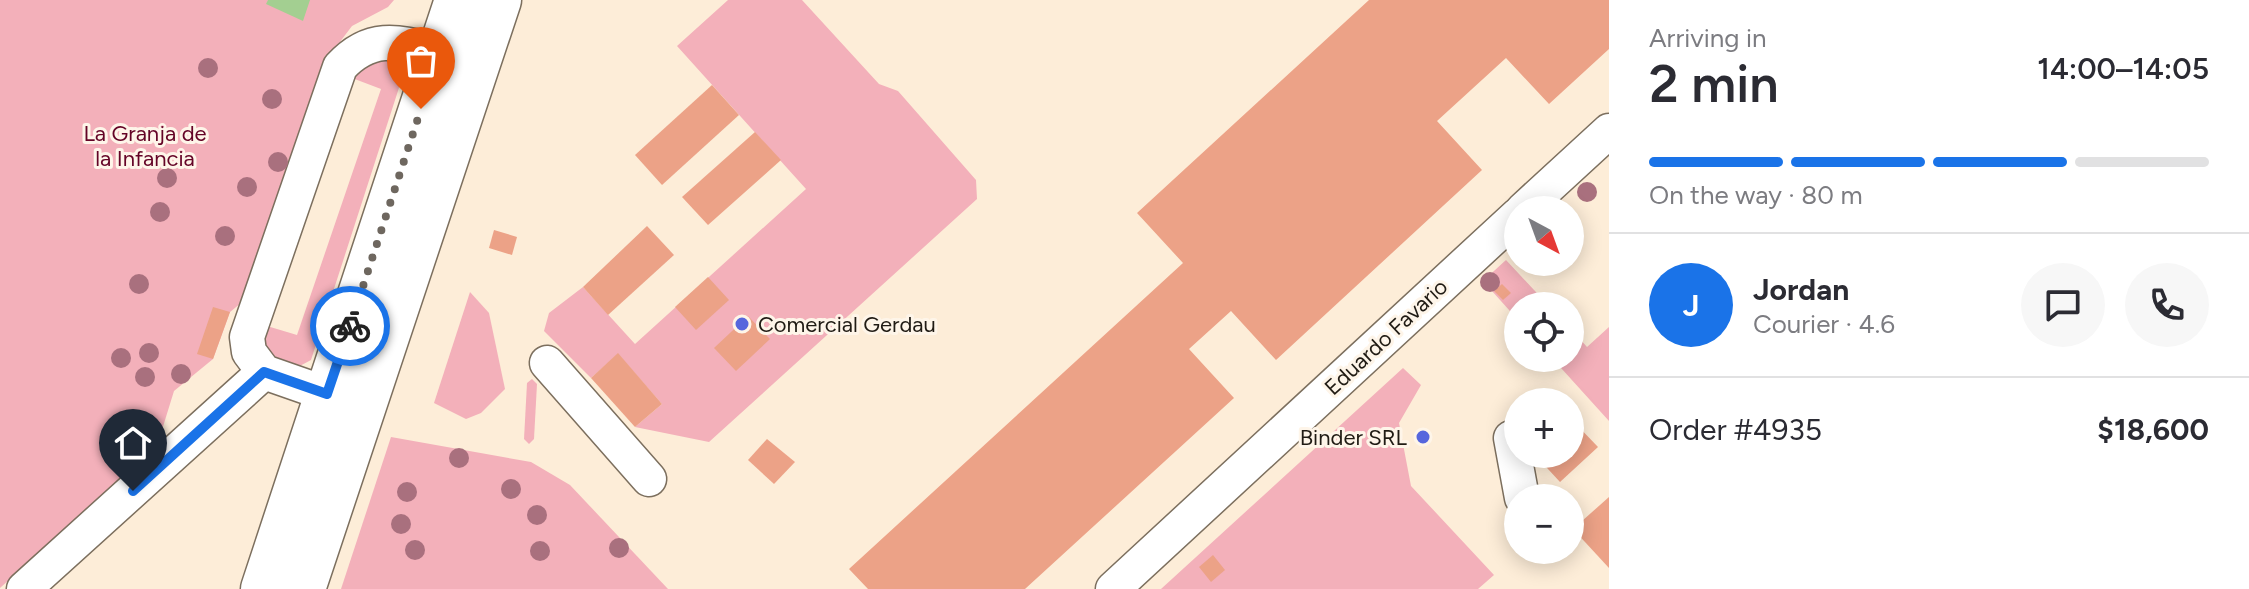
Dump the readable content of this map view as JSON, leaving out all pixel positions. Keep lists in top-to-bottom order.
{
  "streets": {
    "lane": ["Eduardo Favario"]
  },
  "parks": ["La Granja de la Infancia"],
  "places": ["Comercial Gerdau", "Binder SRL"],
  "north": "bottom right",
  "page": {
    "heading": ["2 min", "Arriving in", "14:00–14:05"],
    "panel": [
      "Jordan",
      "Courier · 4.6",
      "Order #4935",
      "$18,600"
    ],
    "bar": "On the way · 80 m",
    "map_buttons": ["+", "−"],
    "round": "J"
  }
}
